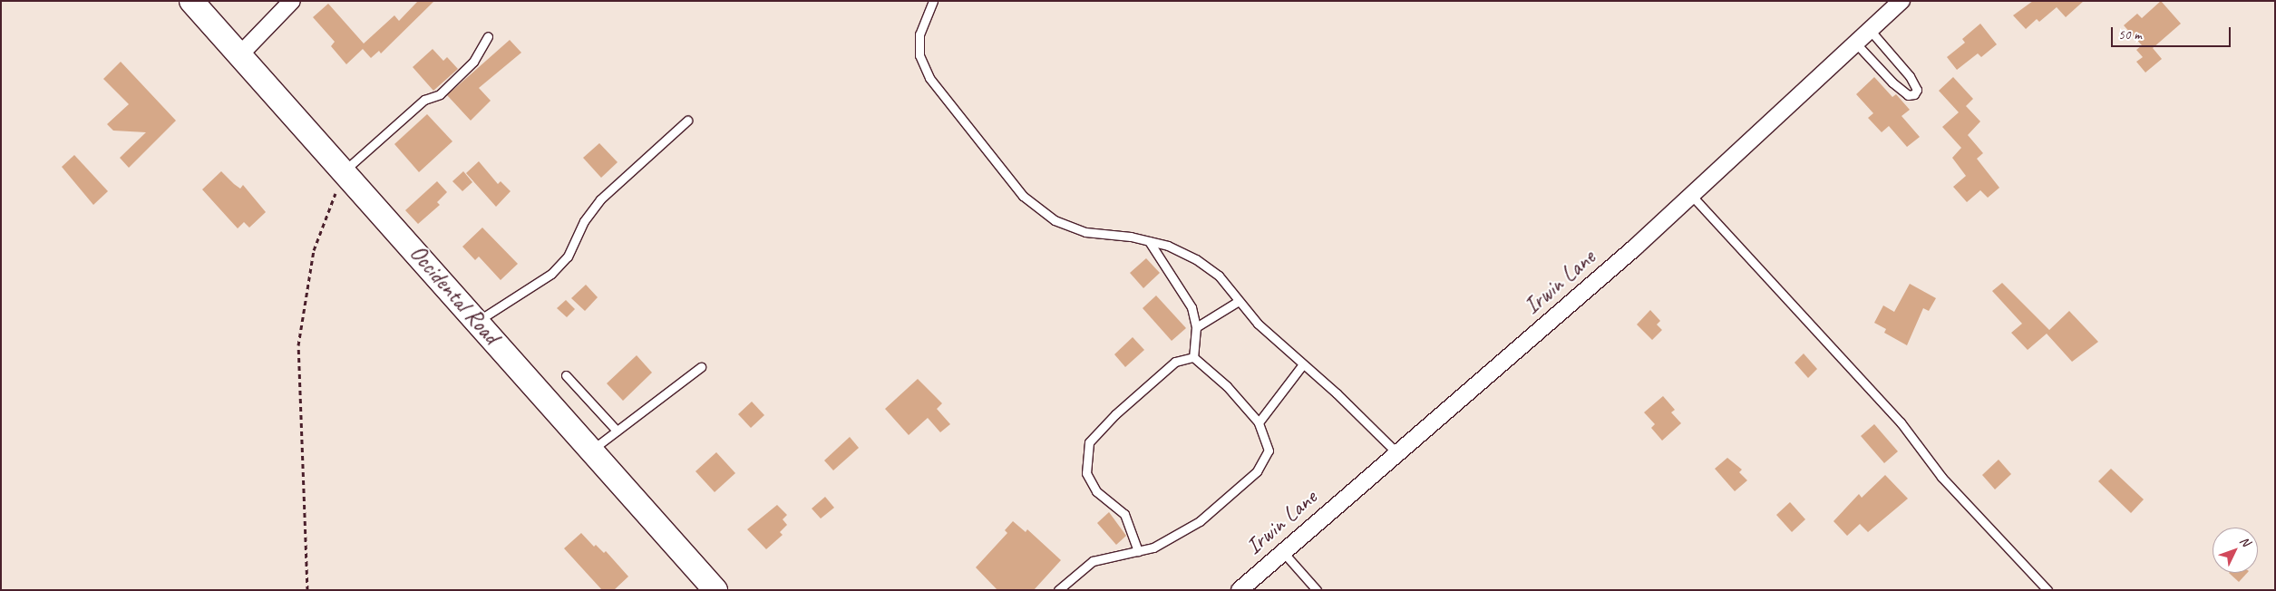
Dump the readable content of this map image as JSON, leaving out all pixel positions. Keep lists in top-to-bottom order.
{
  "streets": {
    "street": ["Irwin Lane", "Occidental Road"]
  },
  "scale_bar": "50 m",
  "north": "top right"
}
